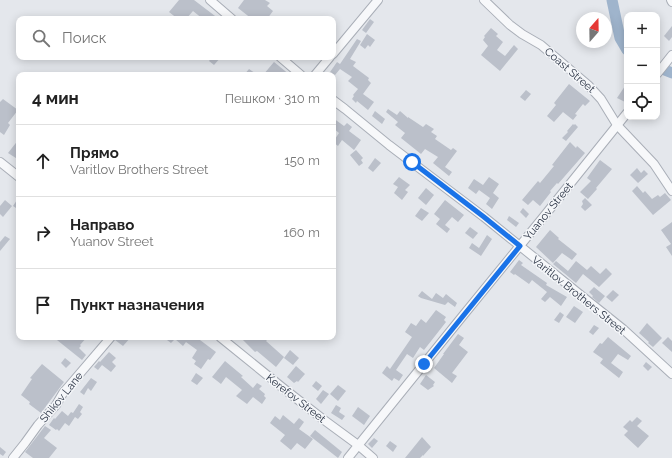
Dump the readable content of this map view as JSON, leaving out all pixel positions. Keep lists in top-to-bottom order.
{
  "streets": {
    "street": [
      "Coast Street",
      "Yuanov Street",
      "Varitlov Brothers Street",
      "Shikov Lane",
      "Kerefov Street"
    ]
  },
  "crossings": [
    ["Coast Street", "Yuanov Street"],
    ["Yuanov Street", "Varitlov Brothers Street"],
    ["Yuanov Street", "Kerefov Street"]
  ],
  "north": "top",
  "page": {
    "map_buttons": ["+", "−"],
    "search": "Поиск",
    "heading": ["4 мин", "Пешком · 310 m"],
    "list": [
      ["Прямо", "Varitlov Brothers Street", "150 m"],
      ["Направо", "Yuanov Street", "160 m"],
      "Пункт назначения"
    ]
  }
}
